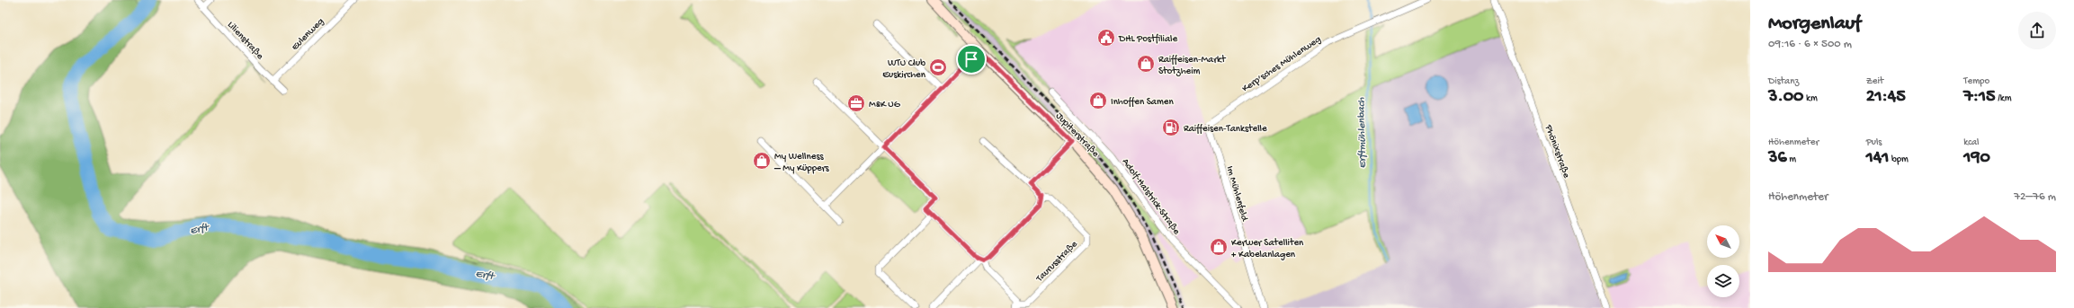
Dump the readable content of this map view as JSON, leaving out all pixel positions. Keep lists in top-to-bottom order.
{
  "streets": {
    "street": [
      "Eulenweg",
      "Lilienstraße",
      "Kerp’sches Mühlenweg",
      "Jupiterstraße",
      "Phönixstraße",
      "Im Mühlenfeld",
      "Adolf-Halstrick-Straße",
      "Taurusstraße"
    ]
  },
  "crossings": [
    ["Eulenweg", "Lilienstraße"],
    ["Kerp’sches Mühlenweg", "Im Mühlenfeld"]
  ],
  "water": ["Erftmühlenbach", "Erft"],
  "places": {
    "public building": ["DHL Postfiliale"],
    "shop": [
      "Raiffeisen-Markt Stotzheim",
      "Inhoffen Samen",
      "My Wellness – My Küppers",
      "Kerwer Satelliten + Kabelanlagen"
    ],
    "sports": ["WTU Club Euskirchen"],
    "office": ["M&K UG"],
    "fuel station": ["Raiffeisen-Tankstelle"]
  },
  "north": "top left",
  "page": {
    "heading": ["Morgenlauf", "09:16 · 6 × 500 m"],
    "stats": [
      ["Distanz", "3.00 km"],
      ["Zeit", "21:45"],
      ["Tempo", "7:15 /km"],
      ["Höhenmeter", "36 m"],
      ["Puls", "141 bpm"],
      ["kcal", "190"]
    ],
    "chart": ["Höhenmeter", "72–76 m"]
  }
}
